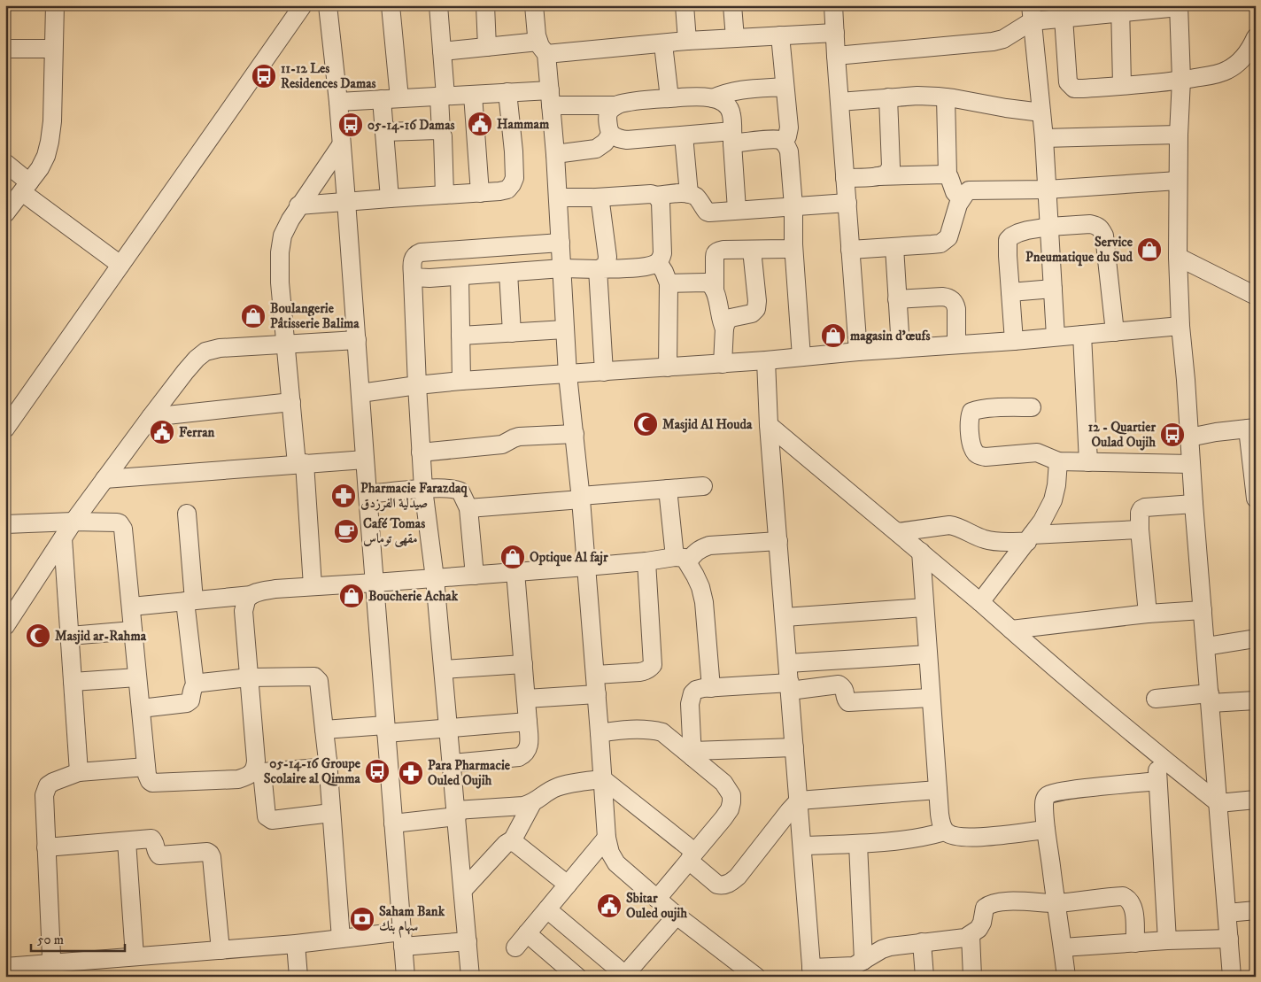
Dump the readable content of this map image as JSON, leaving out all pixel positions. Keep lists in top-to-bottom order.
{
  "places": {
    "bus stop": [
      "11-12 Les Residences Damas",
      "05-14-16 Damas",
      "12 - Quartier Oulad Oujih",
      "05-14-16 Groupe Scolaire al Qimma"
    ],
    "public building": ["Hammam", "Ferran", "Sbitar Ouled oujih"],
    "shop": [
      "Service Pneumatique du Sud",
      "Boulangerie Pâtisserie Balima",
      "magasin d'œufs",
      "Optique Al fajr",
      "Boucherie Achak"
    ],
    "mosque": ["Masjid Al Houda", "Masjid ar-Rahma"],
    "pharmacy": ["Pharmacie Farazdaq صيدلية الفرزدق", "Para Pharmacie Ouled Oujih"],
    "cafe": ["Café Tomas مقهى توماس"],
    "bank": ["Saham Bank سهام بنك"]
  },
  "scale_bar": "50 m"
}
